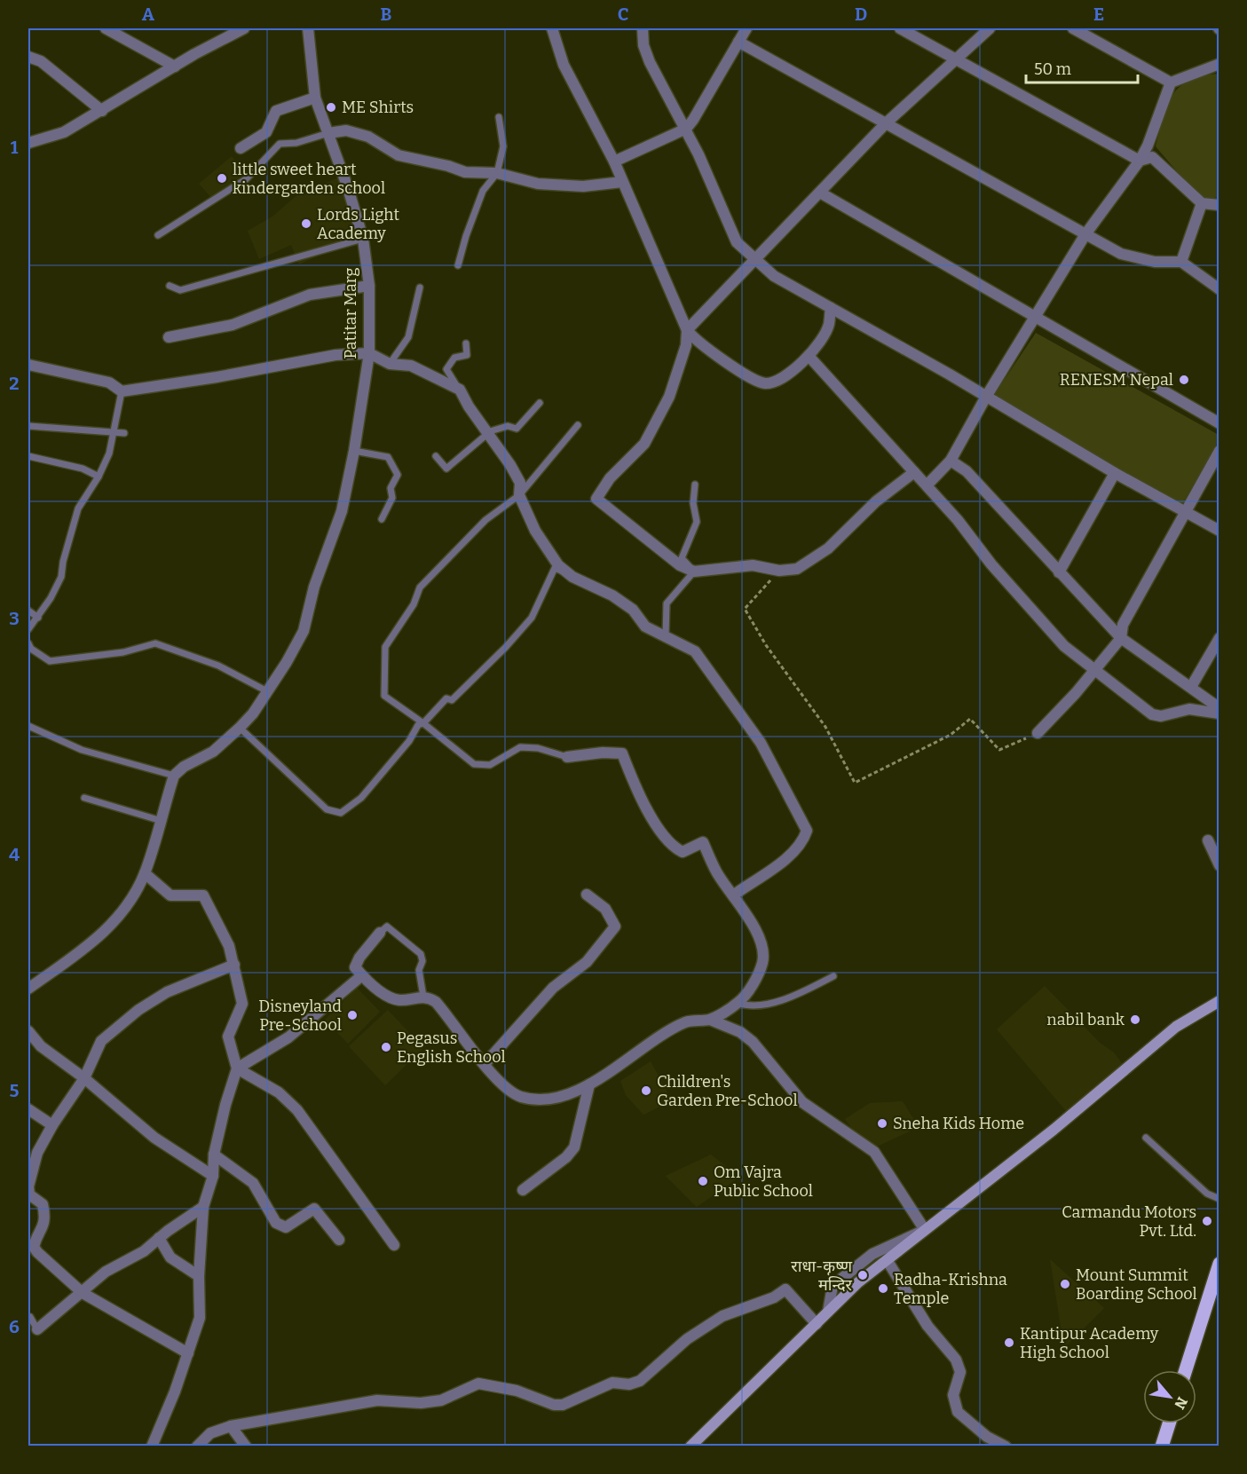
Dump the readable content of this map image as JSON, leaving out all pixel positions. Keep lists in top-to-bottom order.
{
  "streets": {
    "street": ["Patitar Marg"]
  },
  "places": [
    "ME Shirts",
    "little sweet heart kindergarden school",
    "Lords Light Academy",
    "RENESM Nepal",
    "Disneyland Pre-School",
    "nabil bank",
    "Pegasus English School",
    "Children's Garden Pre-School",
    "Sneha Kids Home",
    "Om Vajra Public School",
    "Carmandu Motors Pvt. Ltd.",
    "राधा-कृष्ण मन्दिर",
    "Mount Summit Boarding School",
    "Radha-Krishna Temple",
    "Kantipur Academy High School"
  ],
  "scale_bar": "50 m",
  "north": "bottom right",
  "grid": {
    "columns": [
      "A",
      "B",
      "C",
      "D",
      "E"
    ],
    "rows": [
      "1",
      "2",
      "3",
      "4",
      "5",
      "6"
    ]
  }
}
